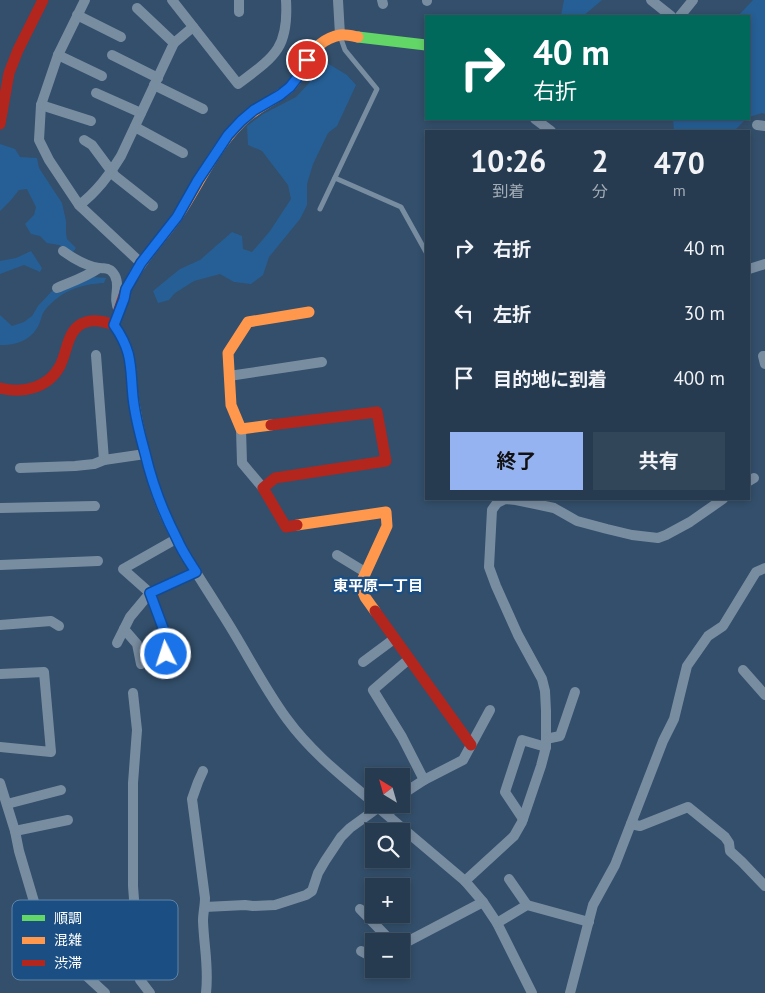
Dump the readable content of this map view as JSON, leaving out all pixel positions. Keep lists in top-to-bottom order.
{
  "districts": ["東平原一丁目"],
  "legend": ["順調", "混雑", "渋滞"],
  "north": "top left",
  "page": {
    "turn": ["40 m", "右折"],
    "eta": [
      "10:26",
      "到着",
      "2",
      "分",
      "470",
      "m"
    ],
    "list": [
      {
        "name": "右折",
        "value": "40 m"
      },
      {
        "name": "左折",
        "value": "30 m"
      },
      {
        "name": "目的地に到着",
        "value": "400 m"
      }
    ],
    "buttons": ["終了", "共有"],
    "map_buttons": ["+", "−"]
  }
}
